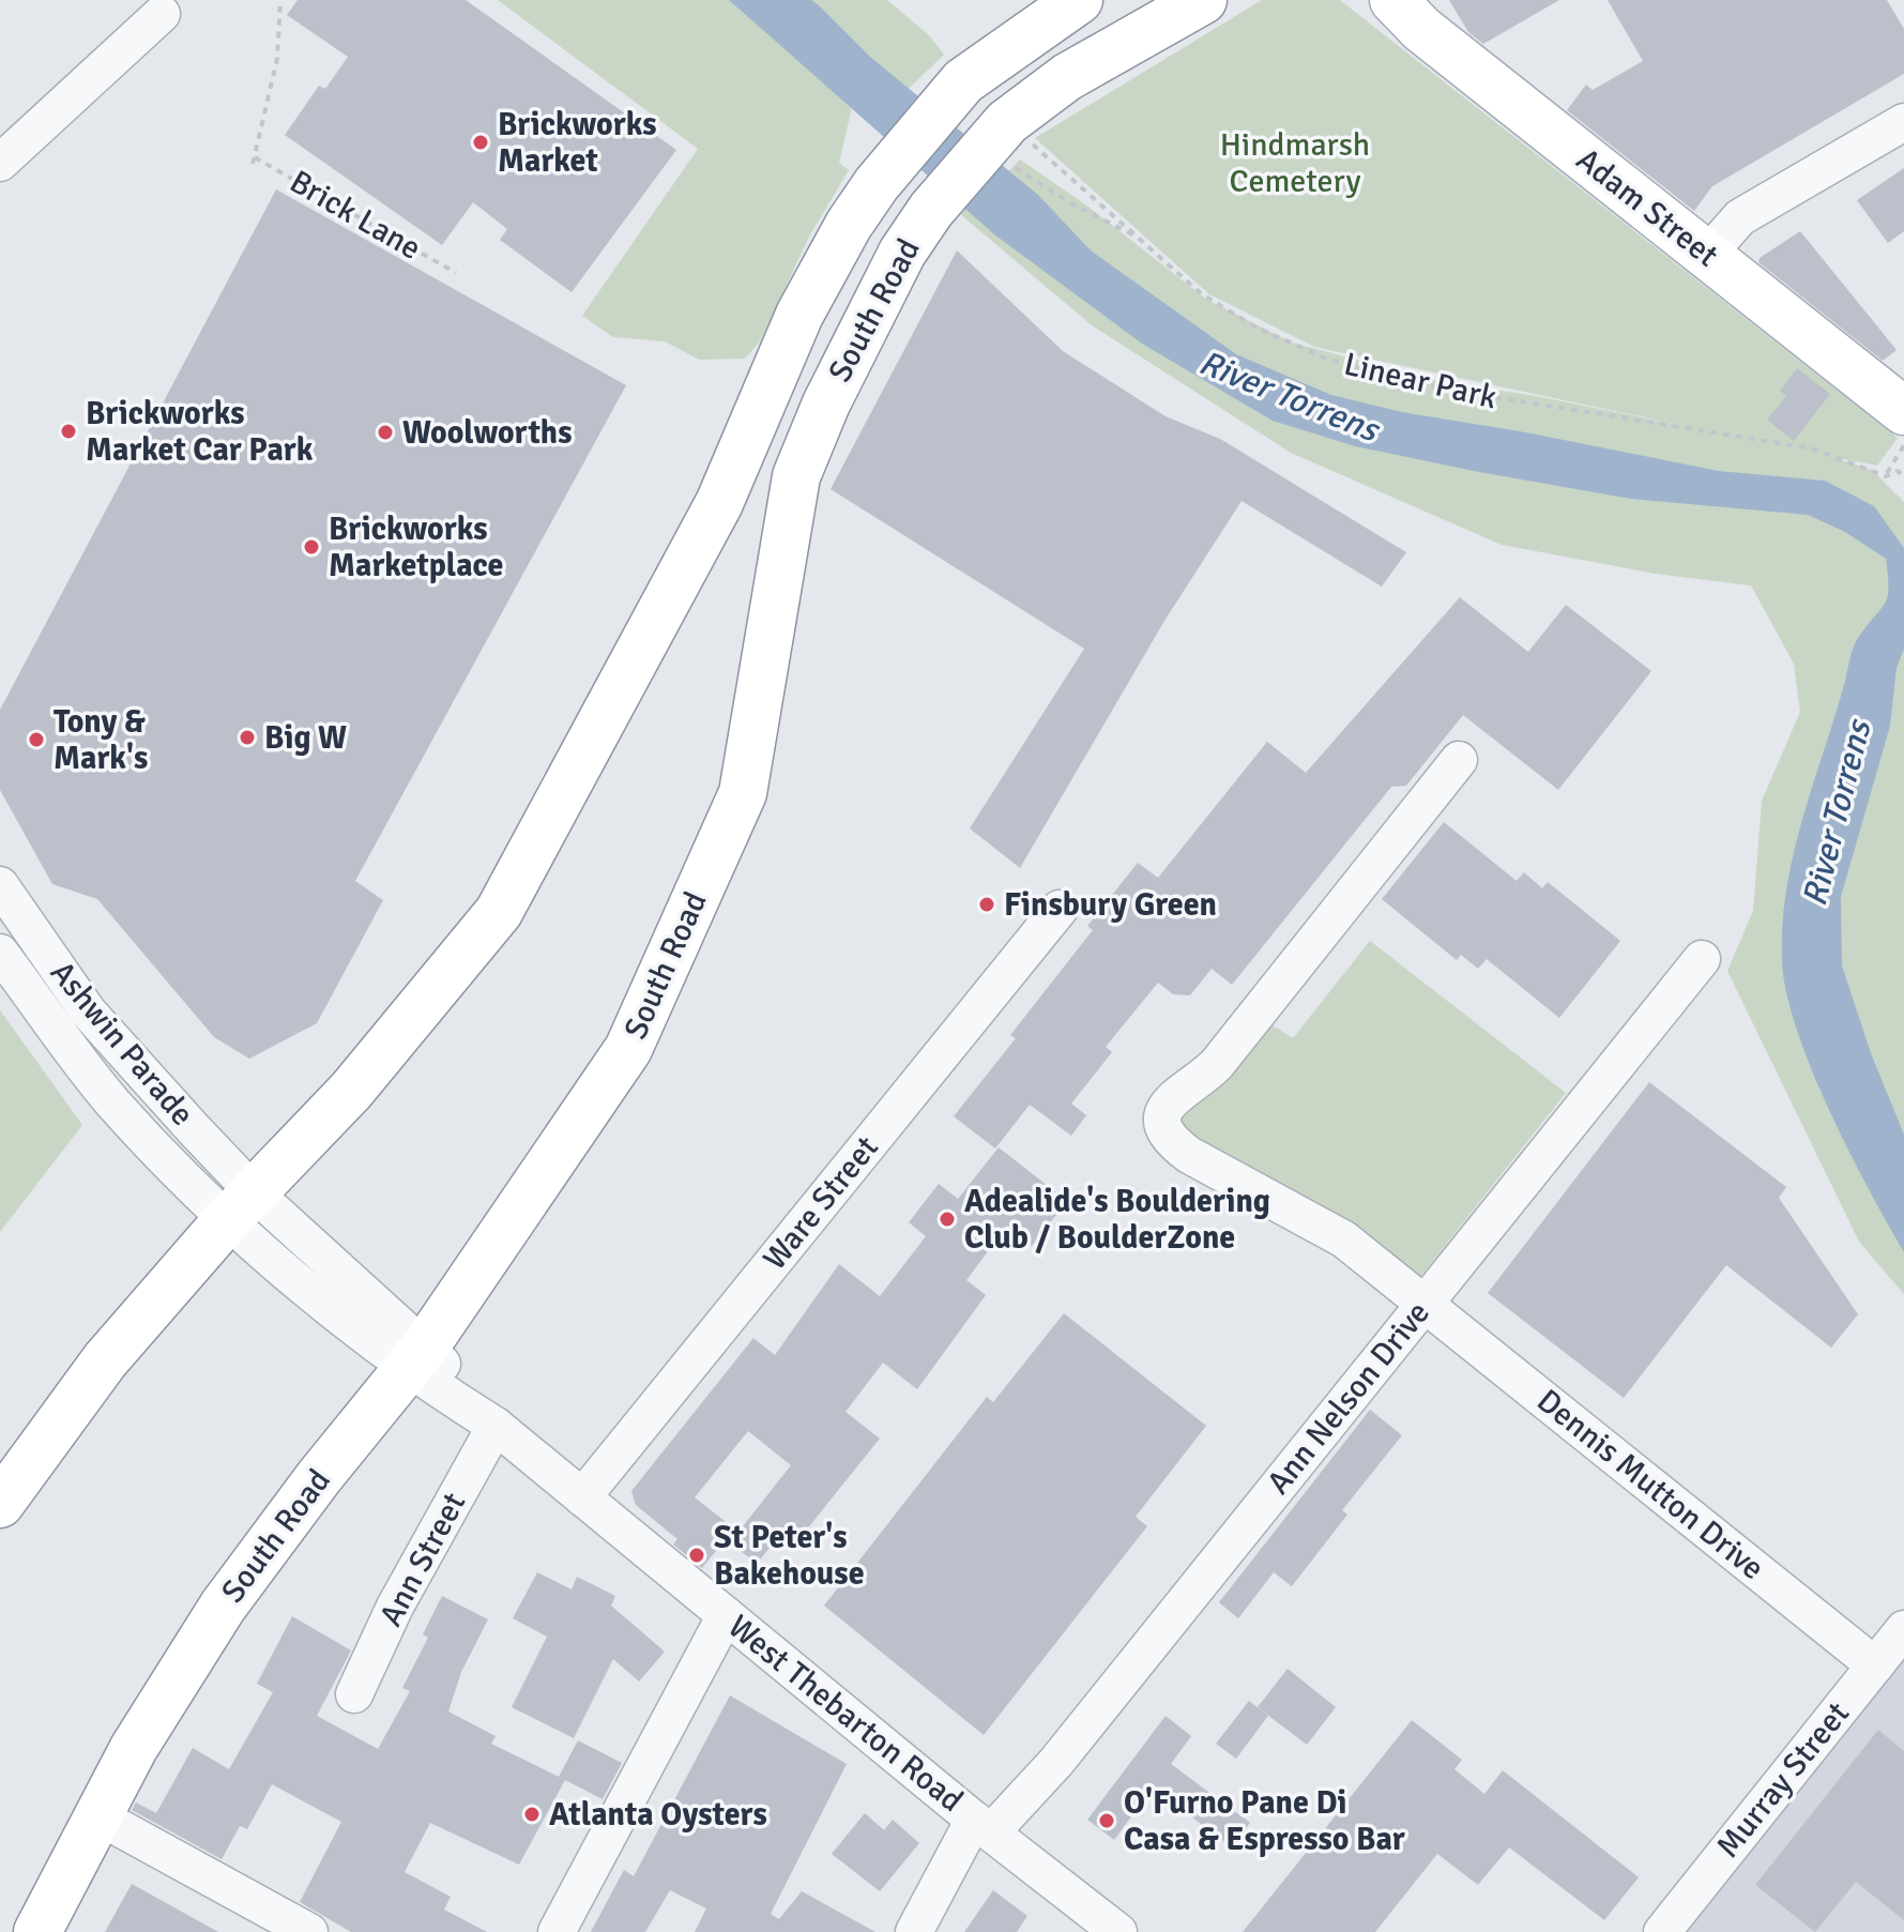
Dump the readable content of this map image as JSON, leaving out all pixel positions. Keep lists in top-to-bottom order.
{
  "streets": {
    "main road": ["Adam Street", "South Road"],
    "street": [
      "Ashwin Parade",
      "Ware Street",
      "Ann Nelson Drive",
      "Dennis Mutton Drive",
      "Ann Street",
      "West Thebarton Road",
      "Murray Street"
    ],
    "path": ["Brick Lane", "Linear Park"]
  },
  "crossings": [
    ["South Road", "Linear Park"],
    ["South Road", "Ashwin Parade"],
    ["South Road", "West Thebarton Road"],
    ["Ashwin Parade", "West Thebarton Road"],
    ["Ware Street", "West Thebarton Road"],
    ["Ann Nelson Drive", "Dennis Mutton Drive"],
    ["Ann Nelson Drive", "West Thebarton Road"],
    ["Dennis Mutton Drive", "Murray Street"],
    ["Ann Street", "West Thebarton Road"]
  ],
  "water": ["River Torrens"],
  "parks": ["Hindmarsh Cemetery"],
  "places": [
    "Brickworks Market",
    "Brickworks Market Car Park",
    "Woolworths",
    "Brickworks Marketplace",
    "Big W",
    "Tony & Mark's",
    "Finsbury Green",
    "Adealide's Bouldering Club / BoulderZone",
    "St Peter's Bakehouse",
    "Atlanta Oysters",
    "O'Furno Pane Di Casa & Espresso Bar"
  ]
}
